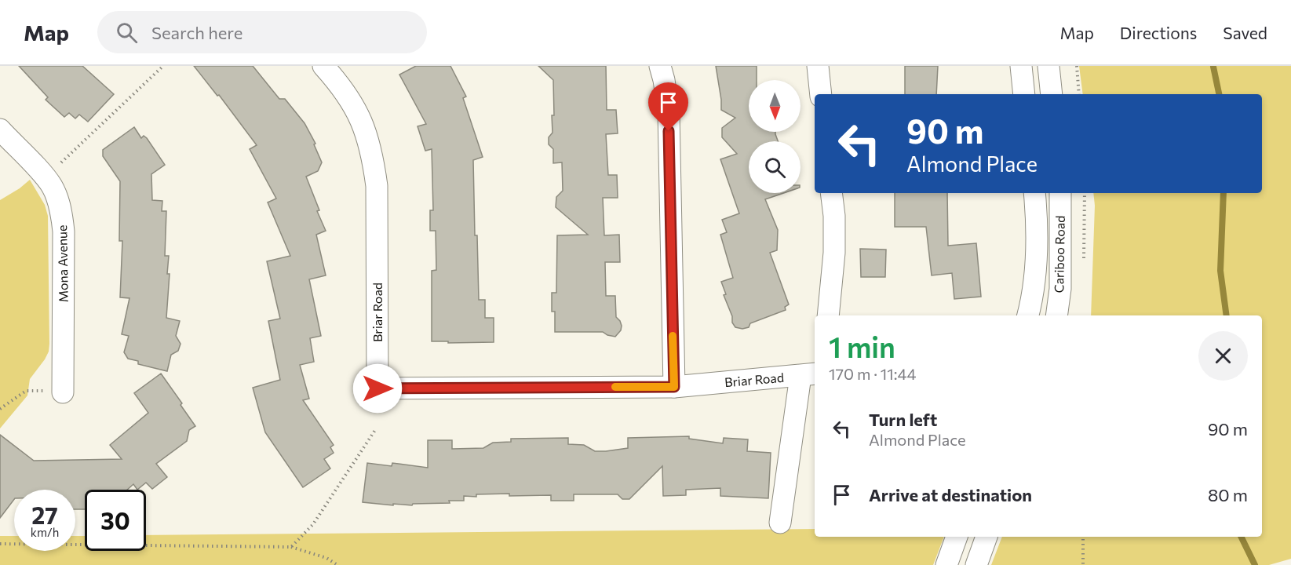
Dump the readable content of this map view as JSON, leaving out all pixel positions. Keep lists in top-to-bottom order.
{
  "streets": {
    "street": ["Cariboo Road", "Mona Avenue", "Briar Road"]
  },
  "north": "bottom",
  "page": {
    "header": "Map",
    "search": "Search here",
    "nav": ["Map", "Directions", "Saved"],
    "turn": ["90 m", "Almond Place"],
    "heading": ["1 min", "170 m · 11:44"],
    "list": [
      {
        "name": "Turn left",
        "note": "Almond Place",
        "value": "90 m"
      },
      {
        "name": "Arrive at destination",
        "value": "80 m"
      }
    ],
    "speed": "27 km/h",
    "limit": "30"
  }
}
